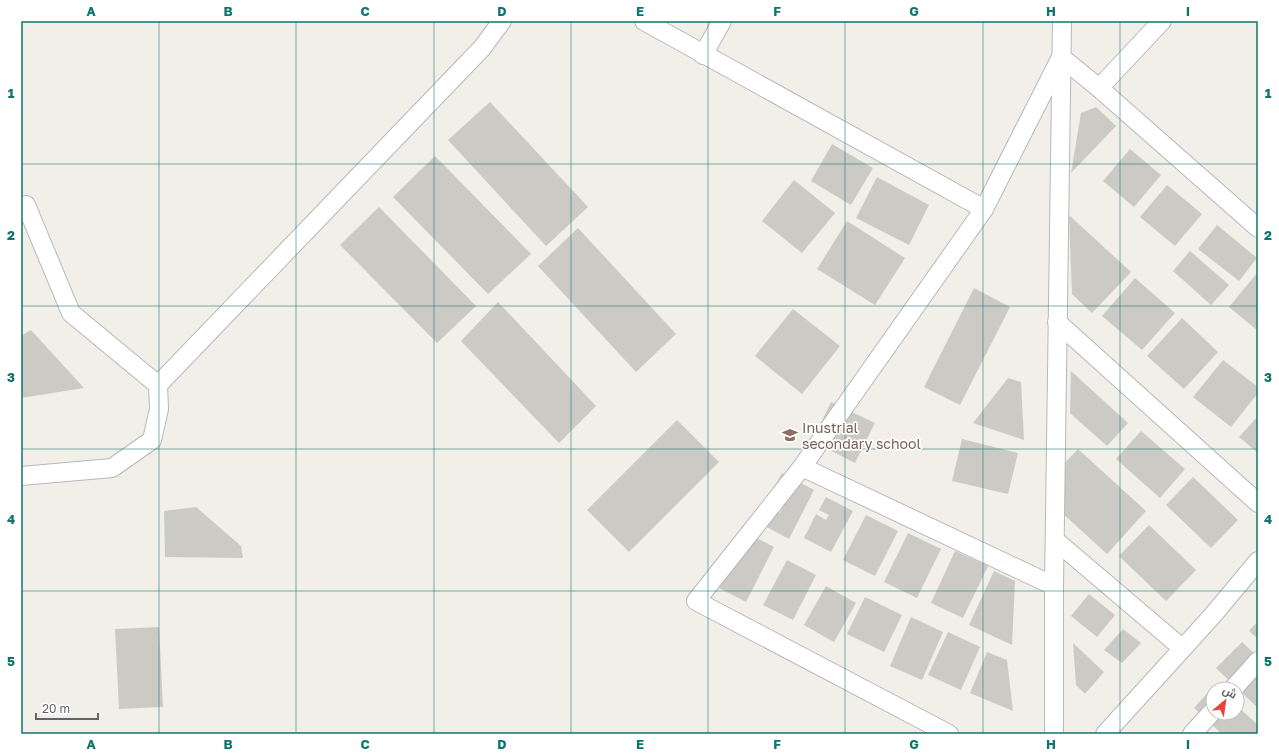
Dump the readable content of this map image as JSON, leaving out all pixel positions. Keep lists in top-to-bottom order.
{
  "places": {
    "school or university": ["Inustrial secondary school"]
  },
  "scale_bar": "20 m",
  "north": "top right",
  "grid": {
    "columns": [
      "A",
      "B",
      "C",
      "D",
      "E",
      "F",
      "G",
      "H",
      "I"
    ],
    "rows": [
      "1",
      "2",
      "3",
      "4",
      "5"
    ]
  }
}
